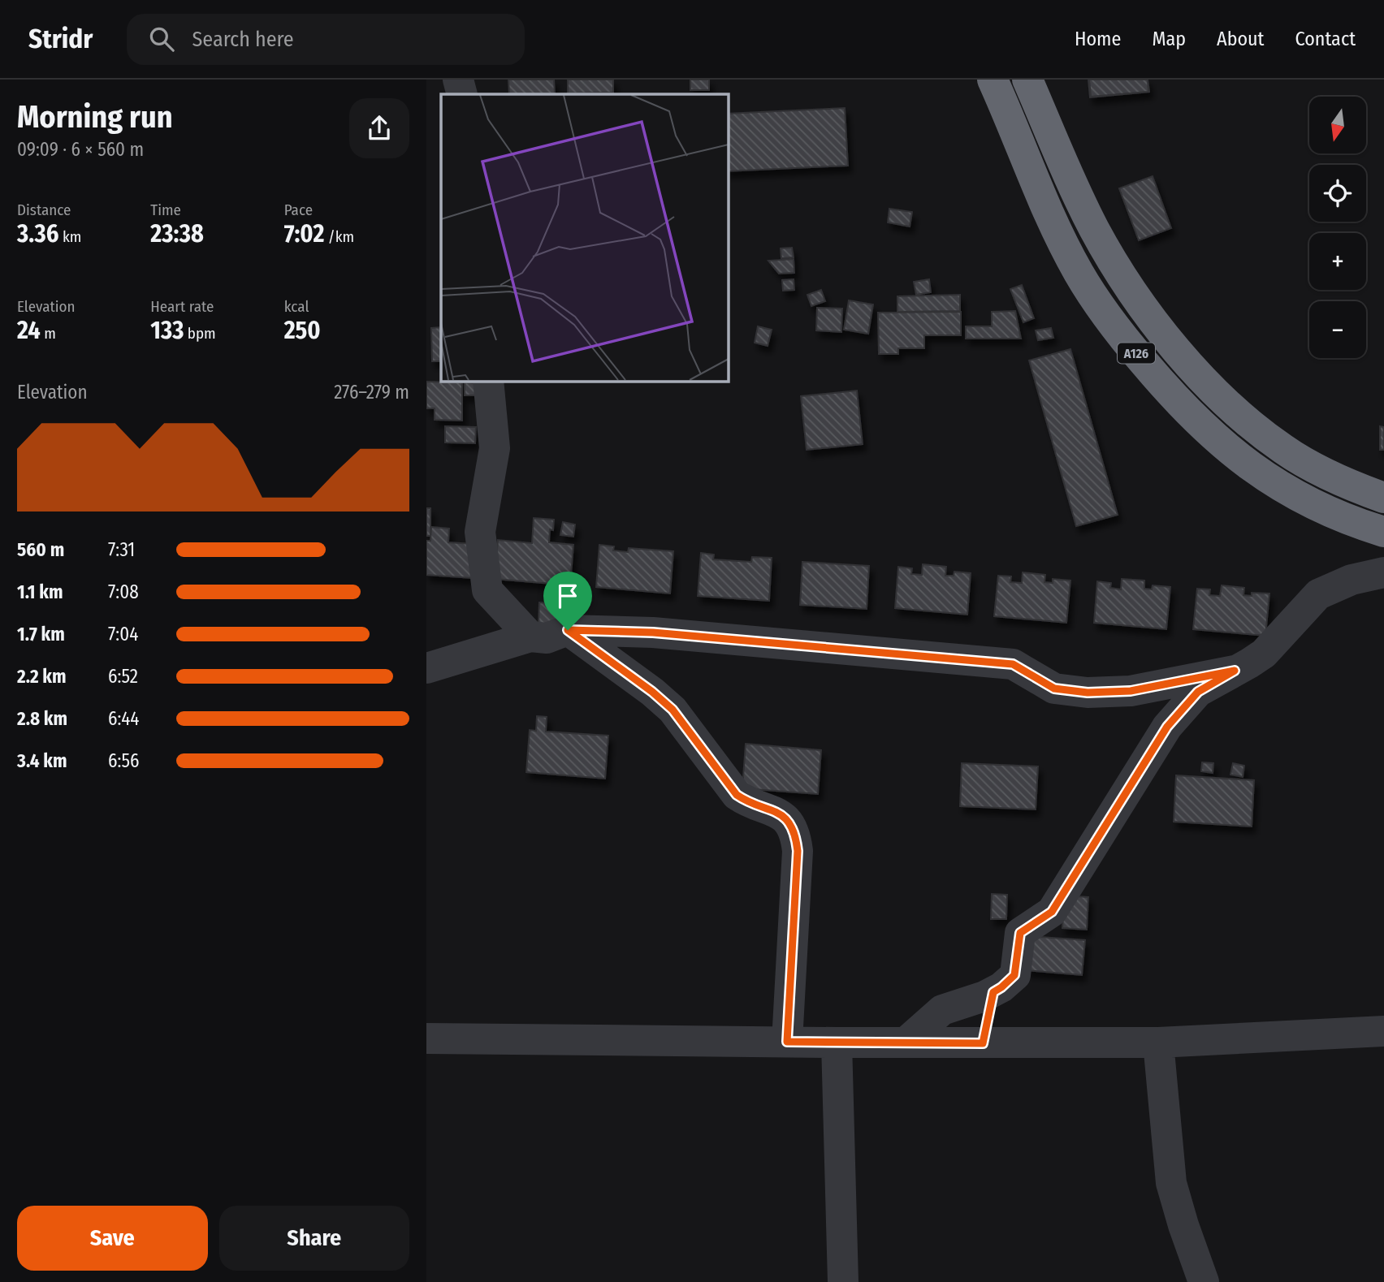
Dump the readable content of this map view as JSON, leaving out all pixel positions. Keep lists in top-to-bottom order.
{
  "streets": {
    "highway": ["A126"]
  },
  "north": "bottom",
  "page": {
    "header": "Stridr",
    "search": "Search here",
    "nav": [
      "Home",
      "Map",
      "About",
      "Contact"
    ],
    "heading": ["Morning run", "09:09 · 6 × 560 m"],
    "map_buttons": ["+", "−"],
    "stats": [
      ["Distance", "3.36 km"],
      ["Time", "23:38"],
      ["Pace", "7:02 /km"],
      ["Elevation", "24 m"],
      ["Heart rate", "133 bpm"],
      ["kcal", "250"]
    ],
    "chart": ["Elevation", "276–279 m"],
    "list": [
      {
        "name": "560 m",
        "note": "7:31"
      },
      {
        "name": "1.1 km",
        "note": "7:08"
      },
      {
        "name": "1.7 km",
        "note": "7:04"
      },
      {
        "name": "2.2 km",
        "note": "6:52"
      },
      {
        "name": "2.8 km",
        "note": "6:44"
      },
      {
        "name": "3.4 km",
        "note": "6:56"
      }
    ],
    "buttons": ["Save", "Share"]
  }
}
